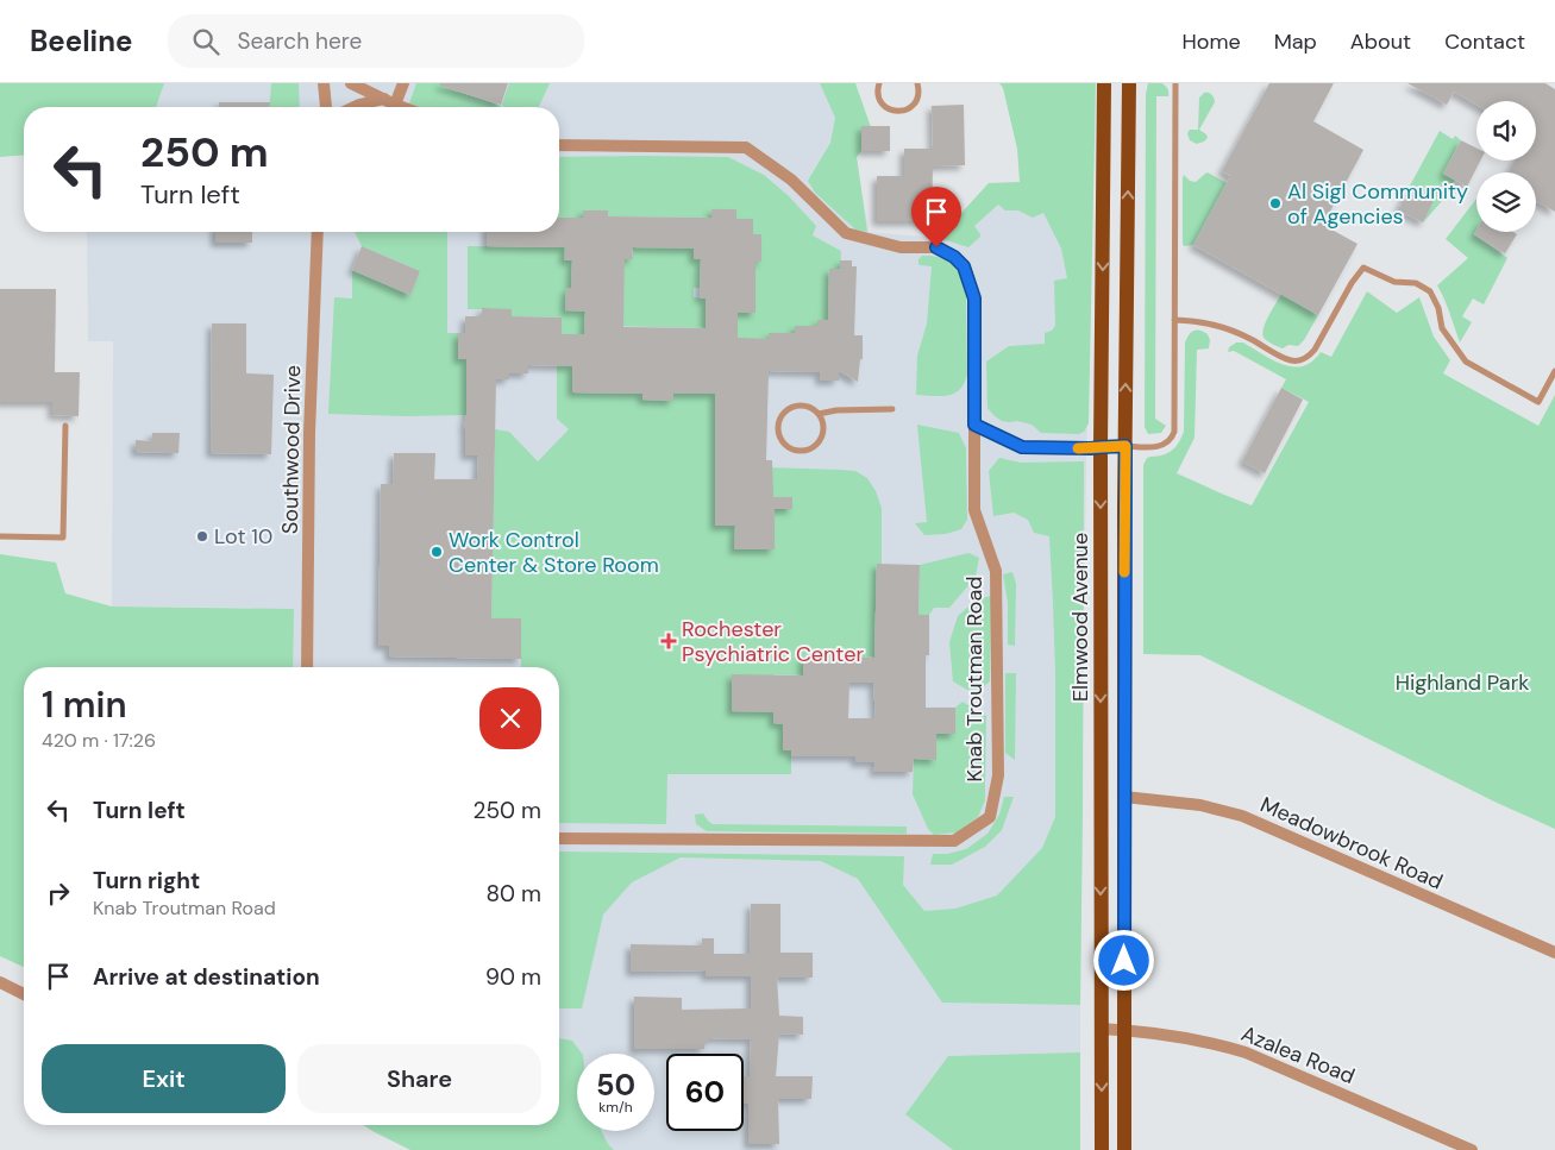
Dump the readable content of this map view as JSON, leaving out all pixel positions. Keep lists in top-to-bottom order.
{
  "streets": {
    "main road": ["Elmwood Avenue"],
    "street": [
      "Southwood Drive",
      "Knab Troutman Road",
      "Meadowbrook Road",
      "Azalea Road"
    ]
  },
  "crossings": [
    ["Elmwood Avenue", "Azalea Road"]
  ],
  "parks": ["Highland Park"],
  "places": {
    "other": ["Al Sigl Community of Agencies", "Lot 10", "Work Control Center & Store Room"],
    "health": ["Rochester Psychiatric Center"]
  },
  "page": {
    "header": "Beeline",
    "search": "Search here",
    "nav": [
      "Home",
      "Map",
      "About",
      "Contact"
    ],
    "turn": ["250 m", "Turn left"],
    "heading": ["1 min", "420 m · 17:26"],
    "list": [
      {
        "name": "Turn left",
        "value": "250 m"
      },
      {
        "name": "Turn right",
        "note": "Knab Troutman Road",
        "value": "80 m"
      },
      {
        "name": "Arrive at destination",
        "value": "90 m"
      }
    ],
    "buttons": ["Exit", "Share"],
    "speed": "50 km/h",
    "limit": "60"
  }
}
